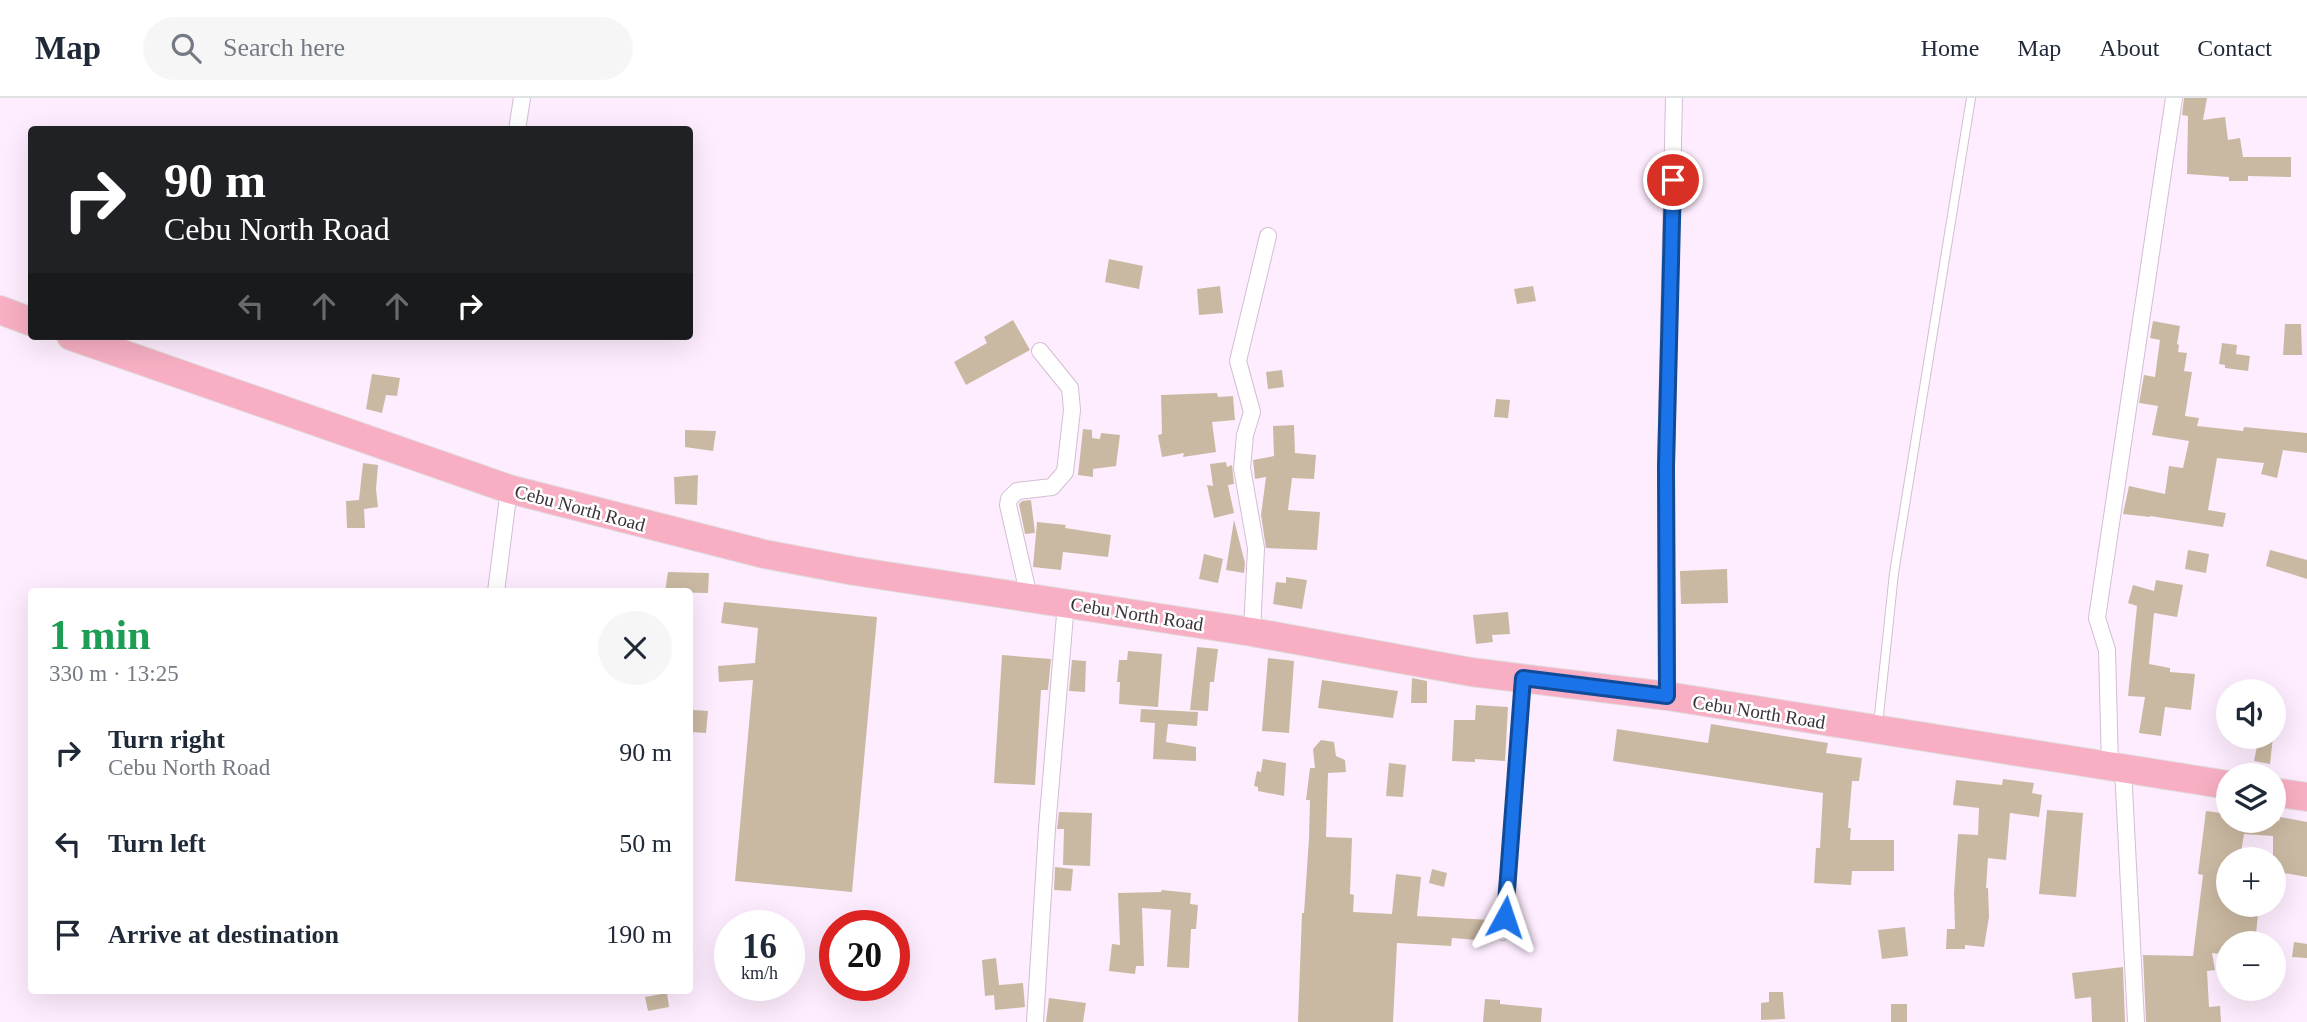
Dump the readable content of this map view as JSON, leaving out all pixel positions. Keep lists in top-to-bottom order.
{
  "streets": {
    "highway": ["Cebu North Road"]
  },
  "page": {
    "header": "Map",
    "search": "Search here",
    "nav": [
      "Home",
      "Map",
      "About",
      "Contact"
    ],
    "turn": ["90 m", "Cebu North Road"],
    "heading": ["1 min", "330 m · 13:25"],
    "map_buttons": ["+", "−"],
    "list": [
      {
        "name": "Turn right",
        "note": "Cebu North Road",
        "value": "90 m"
      },
      {
        "name": "Turn left",
        "value": "50 m"
      },
      {
        "name": "Arrive at destination",
        "value": "190 m"
      }
    ],
    "speed": "16 km/h",
    "limit": "20"
  }
}
